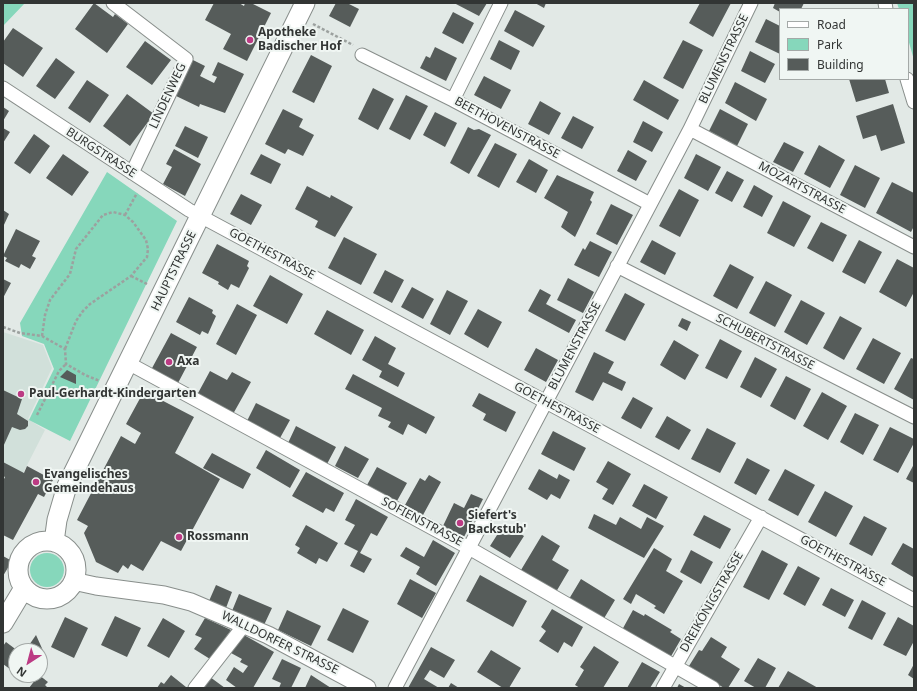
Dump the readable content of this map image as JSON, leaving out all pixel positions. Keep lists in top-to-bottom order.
{
  "streets": {
    "main road": ["HAUPTSTRASSE"],
    "street": [
      "BLUMENSTRASSE",
      "LINDENWEG",
      "BEETHOVENSTRASSE",
      "BURGSTRASSE",
      "MOZARTSTRASSE",
      "GOETHESTRASSE",
      "SCHUBERTSTRASSE",
      "SOFIENSTRASSE",
      "DREIKÖNIGSTRASSE",
      "WALLDORFER STRASSE"
    ]
  },
  "crossings": [
    ["BLUMENSTRASSE", "BEETHOVENSTRASSE"],
    ["BLUMENSTRASSE", "MOZARTSTRASSE"],
    ["BLUMENSTRASSE", "GOETHESTRASSE"],
    ["BLUMENSTRASSE", "SCHUBERTSTRASSE"],
    ["BLUMENSTRASSE", "SOFIENSTRASSE"],
    ["LINDENWEG", "BURGSTRASSE"],
    ["BURGSTRASSE", "GOETHESTRASSE"],
    ["BURGSTRASSE", "HAUPTSTRASSE"],
    ["GOETHESTRASSE", "HAUPTSTRASSE"],
    ["GOETHESTRASSE", "DREIKÖNIGSTRASSE"],
    ["HAUPTSTRASSE", "SOFIENSTRASSE"],
    ["HAUPTSTRASSE", "WALLDORFER STRASSE"],
    ["SOFIENSTRASSE", "DREIKÖNIGSTRASSE"]
  ],
  "places": [
    "Apotheke Badischer Hof",
    "Axa",
    "Paul-Gerhardt-Kindergarten",
    "Evangelisches Gemeindehaus",
    "Siefert's Backstub'",
    "Rossmann"
  ],
  "legend": ["Road", "Park", "Building"],
  "north": "bottom left"
}
